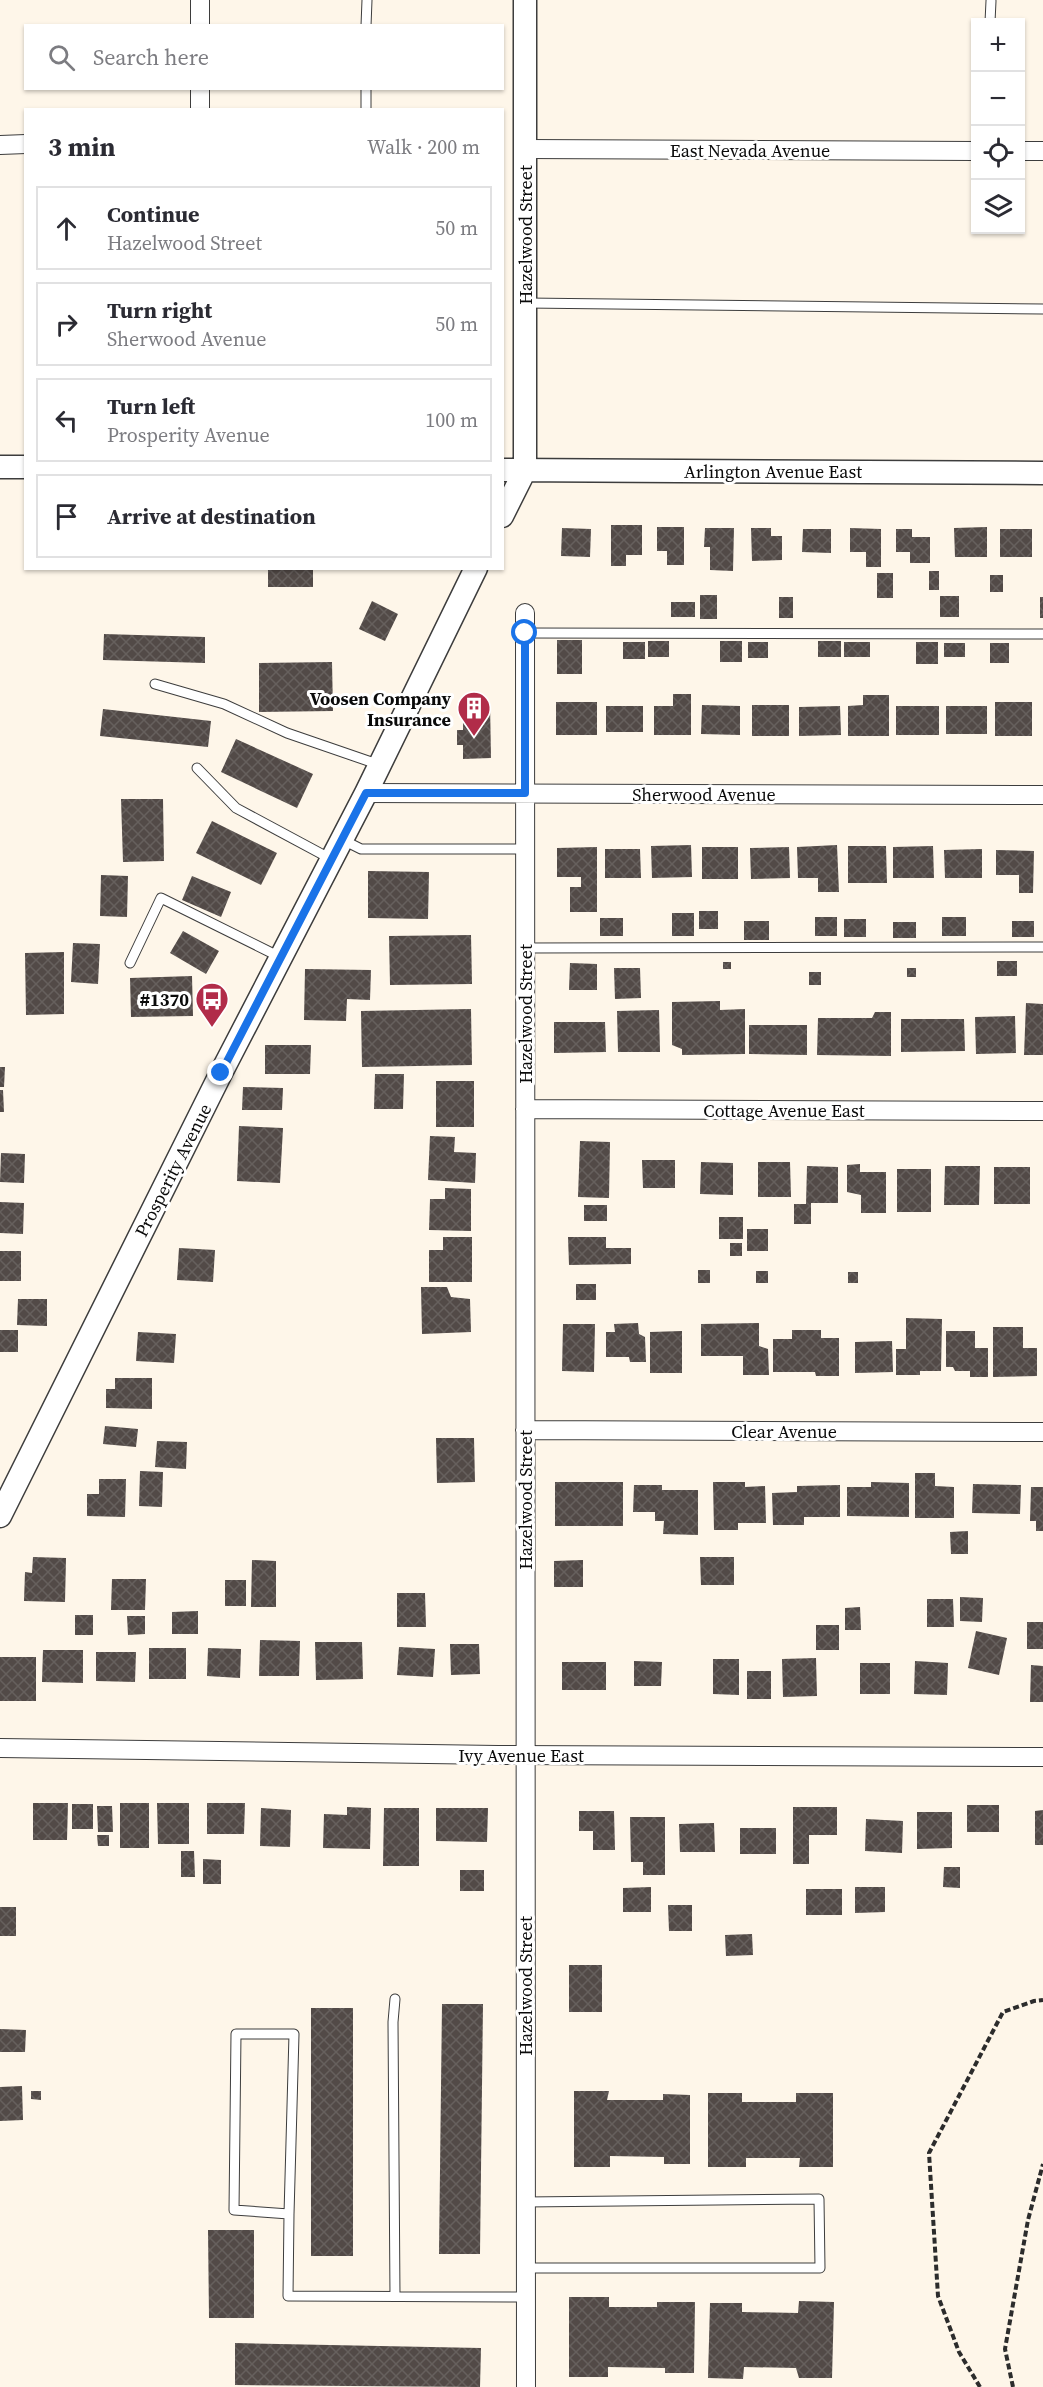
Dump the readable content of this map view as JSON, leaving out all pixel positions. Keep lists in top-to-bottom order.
{
  "streets": {
    "street": [
      "East Nevada Avenue",
      "Hazelwood Street",
      "Arlington Avenue East",
      "Sherwood Avenue",
      "Cottage Avenue East",
      "Prosperity Avenue",
      "Clear Avenue",
      "Ivy Avenue East"
    ]
  },
  "crossings": [
    ["East Nevada Avenue", "Hazelwood Street"],
    ["Hazelwood Street", "Arlington Avenue East"],
    ["Hazelwood Street", "Sherwood Avenue"],
    ["Hazelwood Street", "Cottage Avenue East"],
    ["Hazelwood Street", "Clear Avenue"],
    ["Hazelwood Street", "Ivy Avenue East"],
    ["Sherwood Avenue", "Prosperity Avenue"]
  ],
  "places": {
    "building": ["Voosen Company Insurance"],
    "bus stop": ["#1370"]
  },
  "page": {
    "map_buttons": ["+", "−"],
    "search": "Search here",
    "heading": ["3 min", "Walk · 200 m"],
    "list": [
      ["Continue", "Hazelwood Street", "50 m"],
      ["Turn right", "Sherwood Avenue", "50 m"],
      ["Turn left", "Prosperity Avenue", "100 m"],
      "Arrive at destination"
    ]
  }
}
